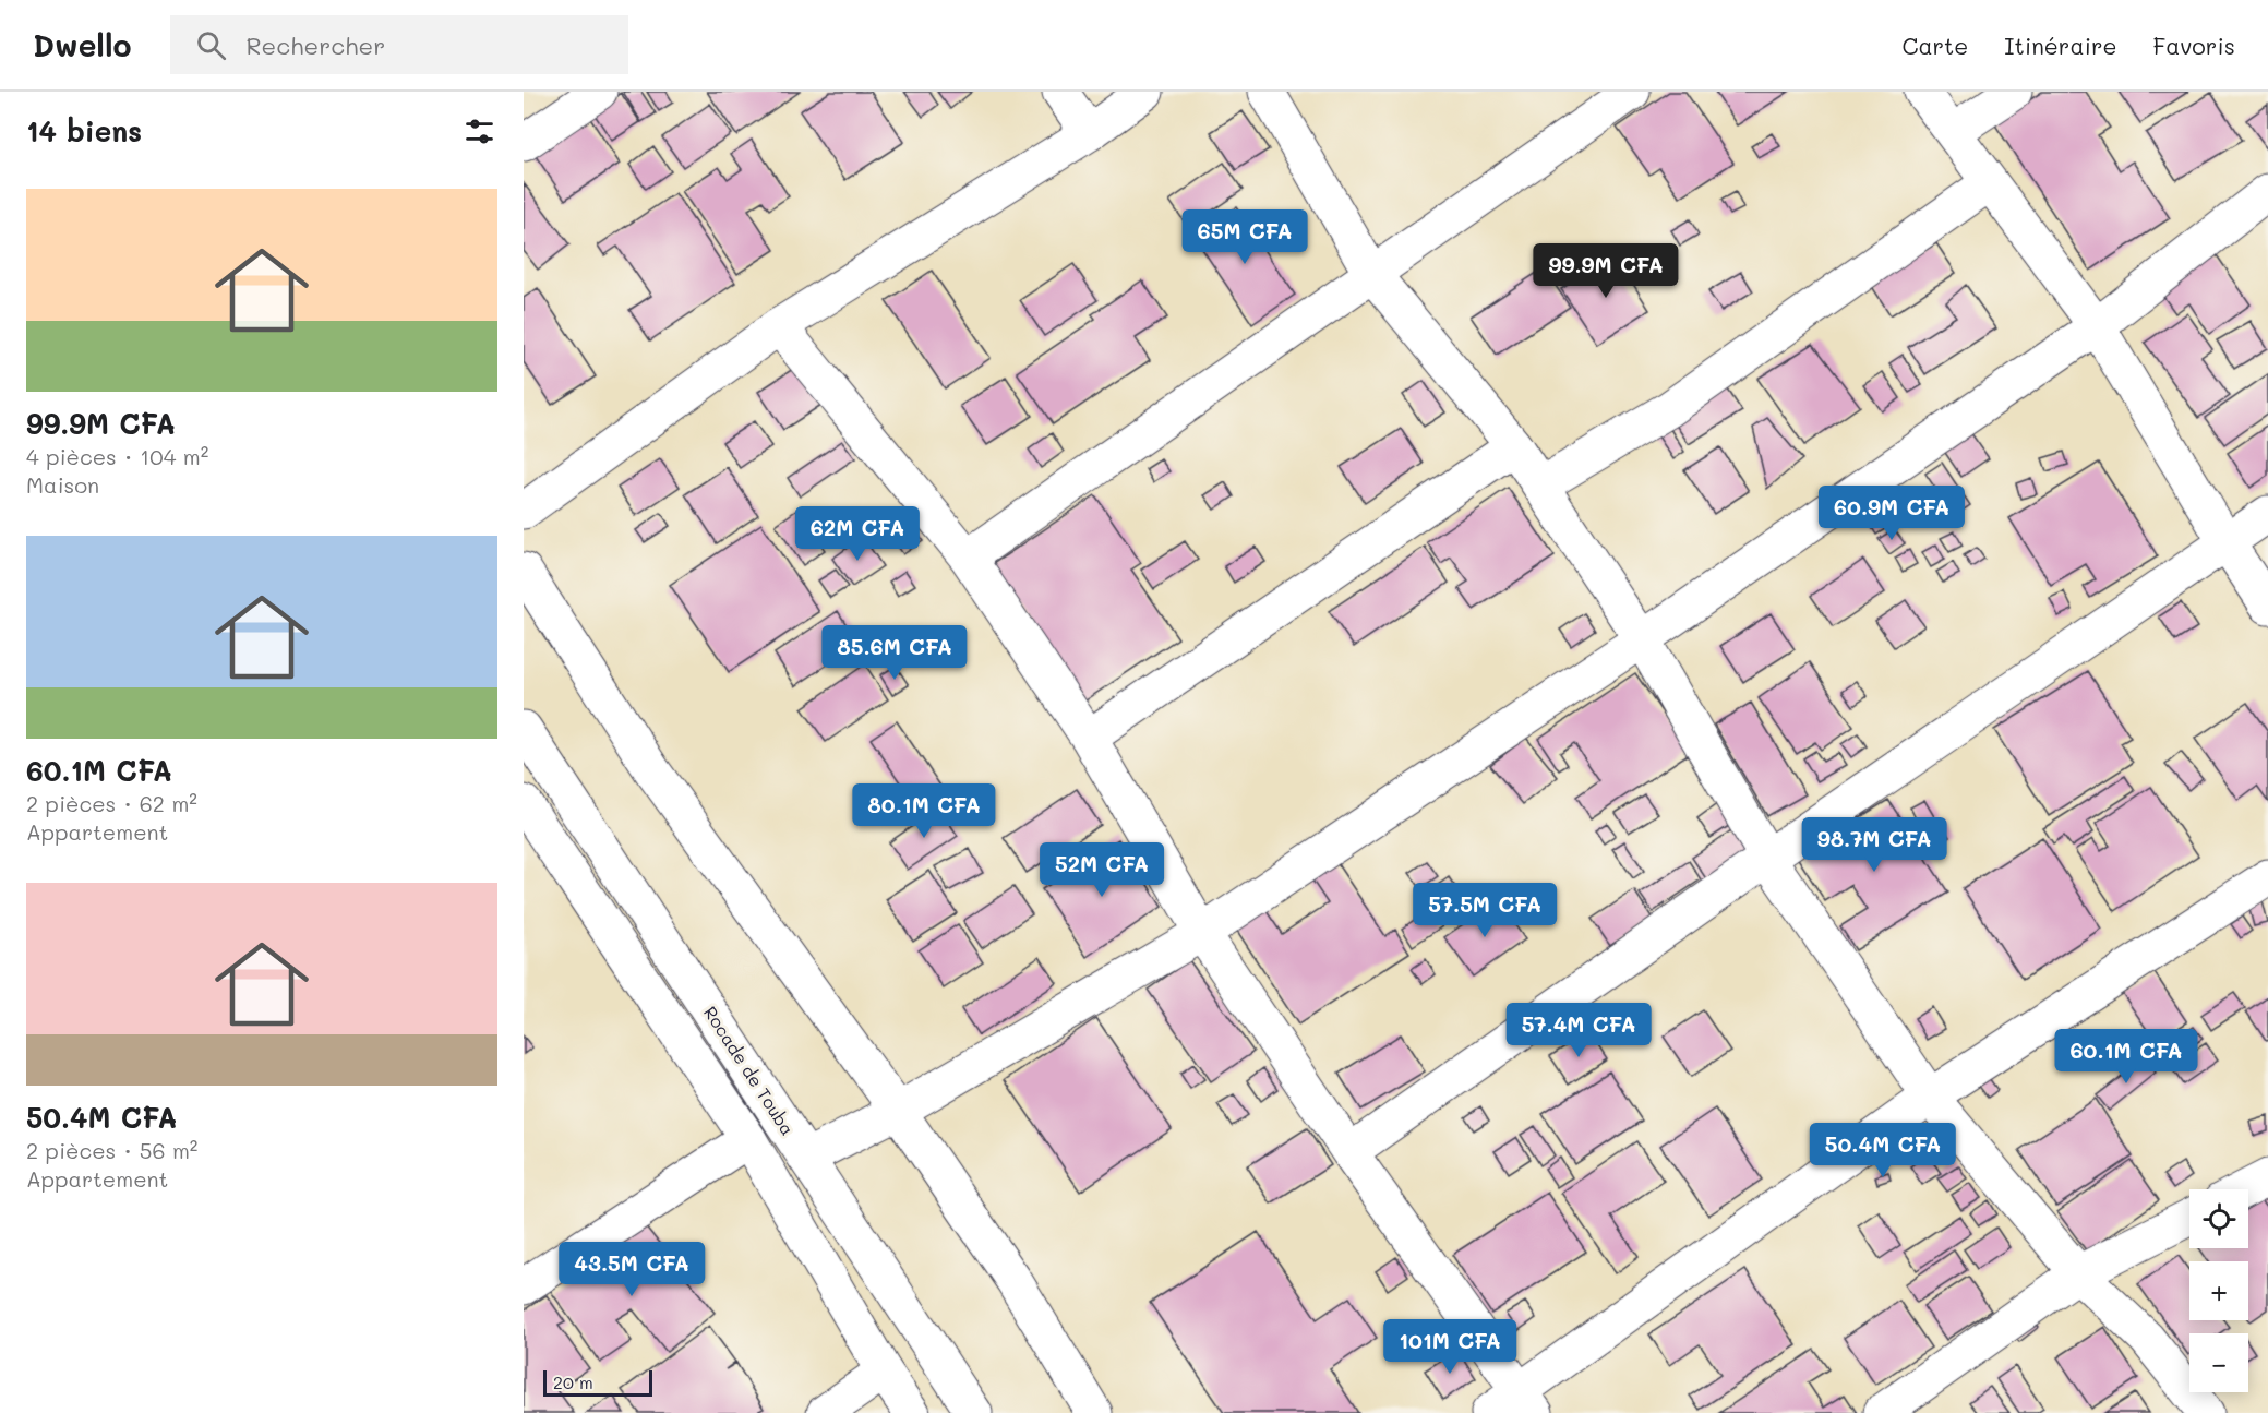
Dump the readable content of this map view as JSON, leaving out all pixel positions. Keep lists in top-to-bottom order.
{
  "streets": {
    "street": ["Rocade de Touba"]
  },
  "scale_bar": "20 m",
  "page": {
    "header": "Dwello",
    "search": "Rechercher",
    "nav": ["Carte", "Itinéraire", "Favoris"],
    "heading": "14 biens",
    "list": [
      {
        "name": "99.9M CFA",
        "note": "4 pièces · 104 m² · Maison"
      },
      {
        "name": "60.1M CFA",
        "note": "2 pièces · 62 m² · Appartement"
      },
      {
        "name": "50.4M CFA",
        "note": "2 pièces · 56 m² · Appartement"
      }
    ],
    "price": [
      "65M CFA",
      "99.9M CFA",
      "60.9M CFA",
      "62M CFA",
      "85.6M CFA",
      "80.1M CFA",
      "98.7M CFA",
      "52M CFA",
      "57.5M CFA",
      "57.4M CFA",
      "60.1M CFA",
      "50.4M CFA",
      "43.5M CFA",
      "101M CFA"
    ],
    "map_buttons": ["+", "−"],
    "scale": "20 m"
  }
}
